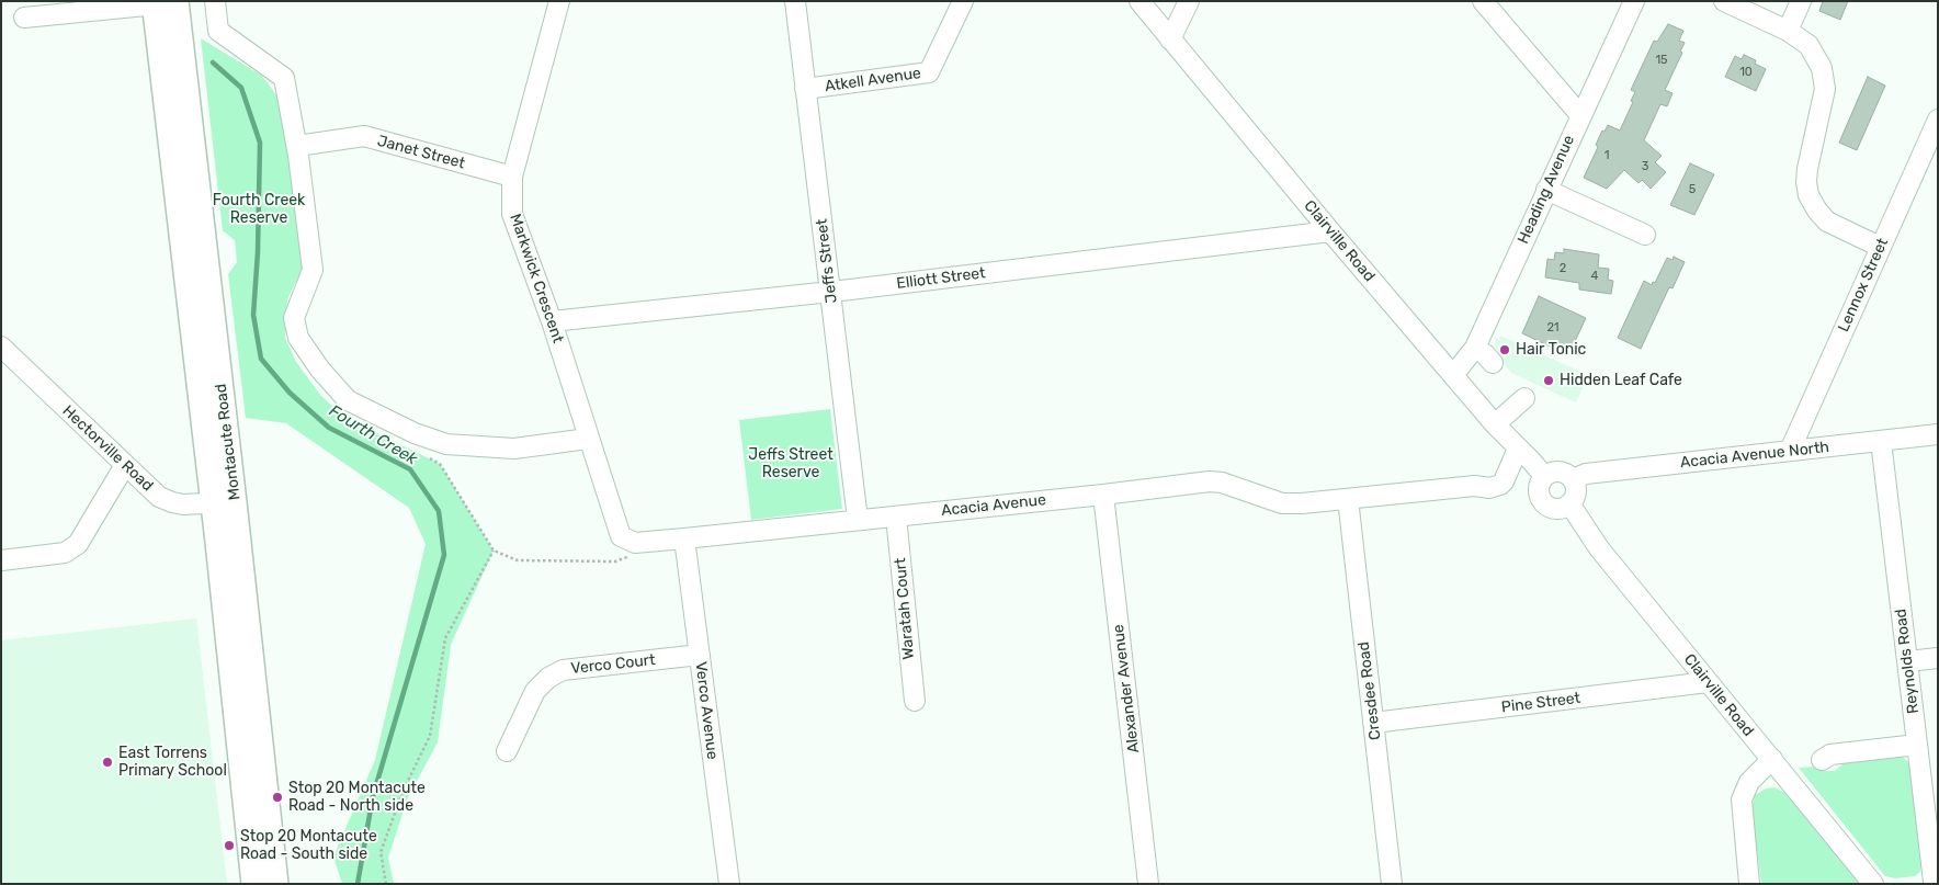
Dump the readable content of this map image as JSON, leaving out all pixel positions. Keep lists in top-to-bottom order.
{
  "streets": {
    "main road": ["Montacute Road"],
    "street": [
      "Atkell Avenue",
      "Janet Street",
      "Heading Avenue",
      "Clairville Road",
      "Jeffs Street",
      "Markwick Crescent",
      "Elliott Street",
      "Lennox Street",
      "Hectorville Road",
      "Acacia Avenue North",
      "Acacia Avenue",
      "Waratah Court",
      "Reynolds Road",
      "Verco Court",
      "Alexander Avenue",
      "Cresdee Road",
      "Pine Street",
      "Verco Avenue"
    ]
  },
  "crossings": [
    ["Atkell Avenue", "Jeffs Street"],
    ["Janet Street", "Markwick Crescent"],
    ["Heading Avenue", "Clairville Road"],
    ["Clairville Road", "Elliott Street"],
    ["Clairville Road", "Acacia Avenue North"],
    ["Clairville Road", "Pine Street"],
    ["Jeffs Street", "Elliott Street"],
    ["Jeffs Street", "Acacia Avenue"],
    ["Markwick Crescent", "Elliott Street"],
    ["Markwick Crescent", "Acacia Avenue"],
    ["Lennox Street", "Acacia Avenue North"],
    ["Montacute Road", "Hectorville Road"],
    ["Acacia Avenue North", "Reynolds Road"],
    ["Acacia Avenue", "Waratah Court"],
    ["Acacia Avenue", "Alexander Avenue"],
    ["Acacia Avenue", "Cresdee Road"],
    ["Acacia Avenue", "Verco Avenue"],
    ["Verco Court", "Verco Avenue"],
    ["Cresdee Road", "Pine Street"]
  ],
  "water": ["Fourth Creek"],
  "parks": ["Fourth Creek Reserve", "Jeffs Street Reserve"],
  "places": [
    "Hair Tonic",
    "Hidden Leaf Cafe",
    "East Torrens Primary School",
    "Stop 20 Montacute Road - North side",
    "Stop 20 Montacute Road - South side"
  ],
  "house_numbers": [
    "15",
    "10",
    "1",
    "3",
    "5",
    "2",
    "4",
    "21"
  ]
}
